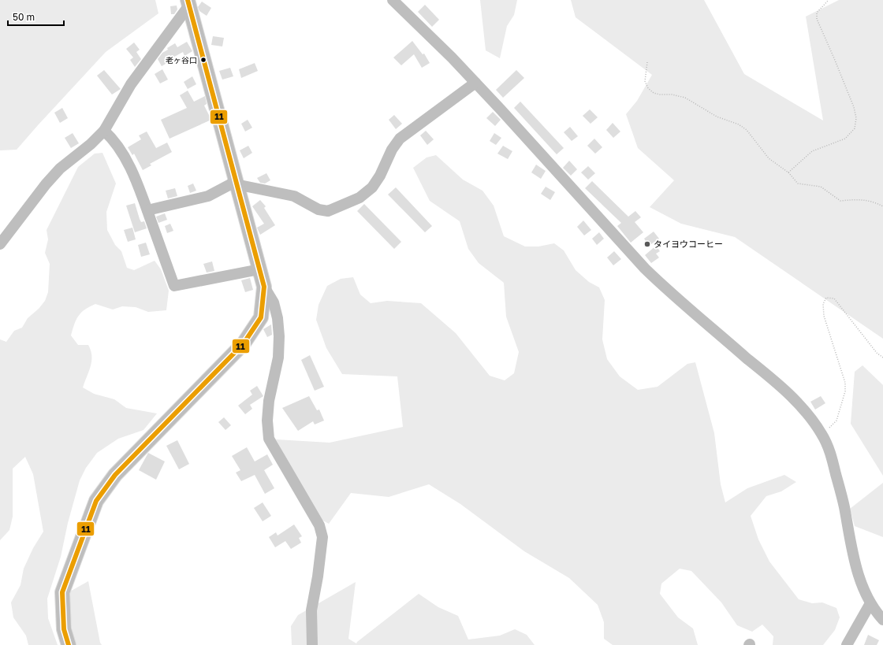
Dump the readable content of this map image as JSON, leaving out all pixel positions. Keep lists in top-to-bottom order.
{
  "places": ["老ヶ谷口", "タイヨウコーヒー"],
  "lines": ["transit line 11"],
  "scale_bar": "50 m"
}
